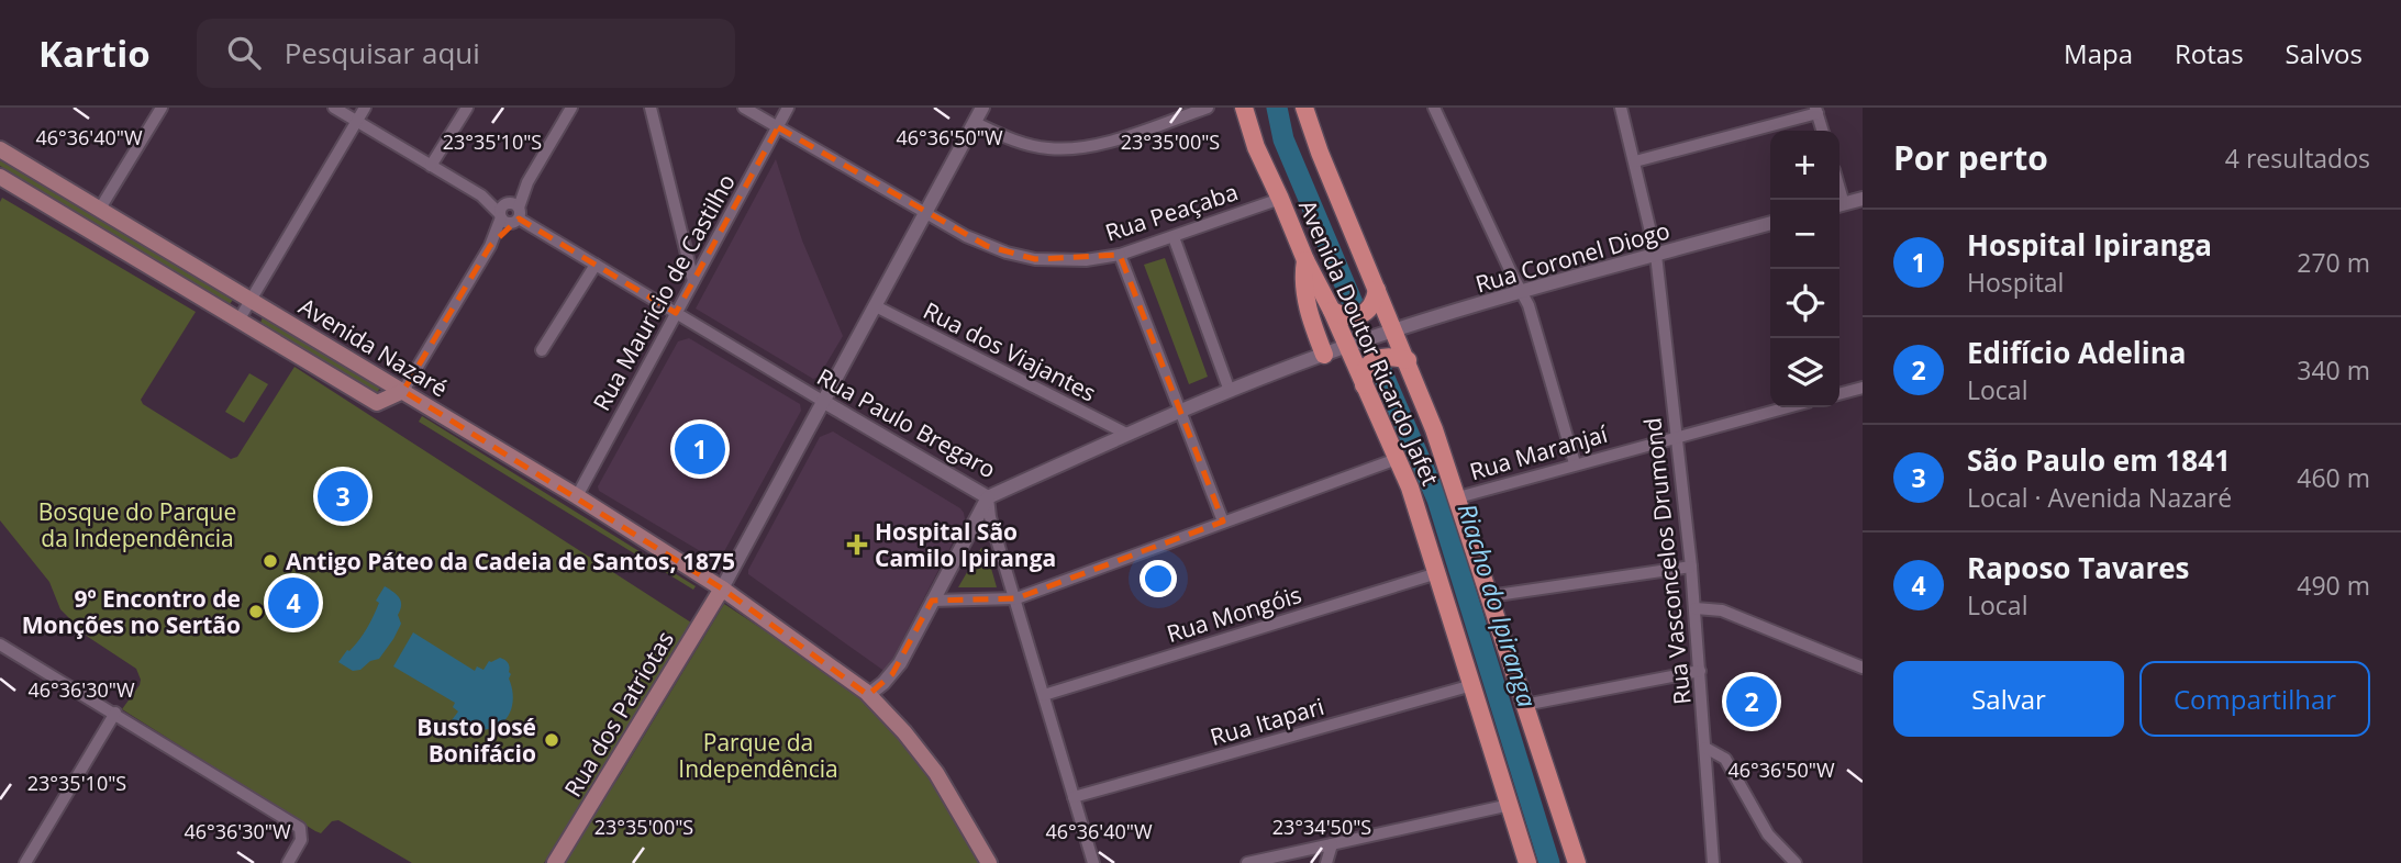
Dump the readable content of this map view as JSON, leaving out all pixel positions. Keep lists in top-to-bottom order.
{
  "streets": {
    "main road": ["Avenida Doutor Ricardo Jafet", "Avenida Nazaré", "Rua dos Patriotas"],
    "street": [
      "Rua Peaçaba",
      "Rua Coronel Diogo",
      "Rua Mauricio de Castilho",
      "Rua dos Viajantes",
      "Rua Paulo Bregaro",
      "Rua Maranjaí",
      "Rua Vasconcelos Drumond",
      "Rua Mongóis",
      "Rua Itapari"
    ]
  },
  "crossings": [
    ["Rua Peaçaba", "Rua Mauricio de Castilho"],
    ["Rua Peaçaba", "Avenida Doutor Ricardo Jafet"],
    ["Rua Coronel Diogo", "Avenida Doutor Ricardo Jafet"],
    ["Rua Coronel Diogo", "Rua Paulo Bregaro"],
    ["Rua Coronel Diogo", "Rua Vasconcelos Drumond"],
    ["Rua Mauricio de Castilho", "Avenida Nazaré"],
    ["Rua Mauricio de Castilho", "Rua Paulo Bregaro"],
    ["Avenida Doutor Ricardo Jafet", "Rua Paulo Bregaro"],
    ["Avenida Doutor Ricardo Jafet", "Rua Maranjaí"],
    ["Avenida Doutor Ricardo Jafet", "Rua Mongóis"],
    ["Avenida Doutor Ricardo Jafet", "Rua Itapari"],
    ["Avenida Nazaré", "Rua dos Patriotas"],
    ["Rua dos Viajantes", "Rua Paulo Bregaro"],
    ["Rua Maranjaí", "Rua Vasconcelos Drumond"]
  ],
  "water": ["Riacho do Ipiranga"],
  "parks": ["Bosque do Parque da Independência", "Parque da Independência"],
  "places": {
    "health": ["Hospital São Camilo Ipiranga"],
    "other": ["Antigo Páteo da Cadeia de Santos, 1875", "9º Encontro de Monções no Sertão", "Busto José Bonifácio"]
  },
  "page": {
    "header": "Kartio",
    "search": "Pesquisar aqui",
    "nav": ["Mapa", "Rotas", "Salvos"],
    "heading": ["Por perto", "4 resultados"],
    "map_buttons": ["+", "−"],
    "list": [
      {
        "mark": "1",
        "name": "Hospital Ipiranga",
        "note": "Hospital",
        "value": "270 m"
      },
      {
        "mark": "2",
        "name": "Edifício Adelina",
        "note": "Local",
        "value": "340 m"
      },
      {
        "mark": "3",
        "name": "São Paulo em 1841",
        "note": "Local · Avenida Nazaré",
        "value": "460 m"
      },
      {
        "mark": "4",
        "name": "Raposo Tavares",
        "note": "Local",
        "value": "490 m"
      }
    ],
    "pins": [
      "1",
      "3",
      "4",
      "2"
    ],
    "buttons": ["Salvar", "Compartilhar"]
  },
  "coordinates": [
    "46°36'40\"W",
    "46°36'50\"W",
    "23°35'10\"S",
    "23°35'00\"S",
    "46°36'30\"W",
    "23°34'50\"S"
  ]
}
